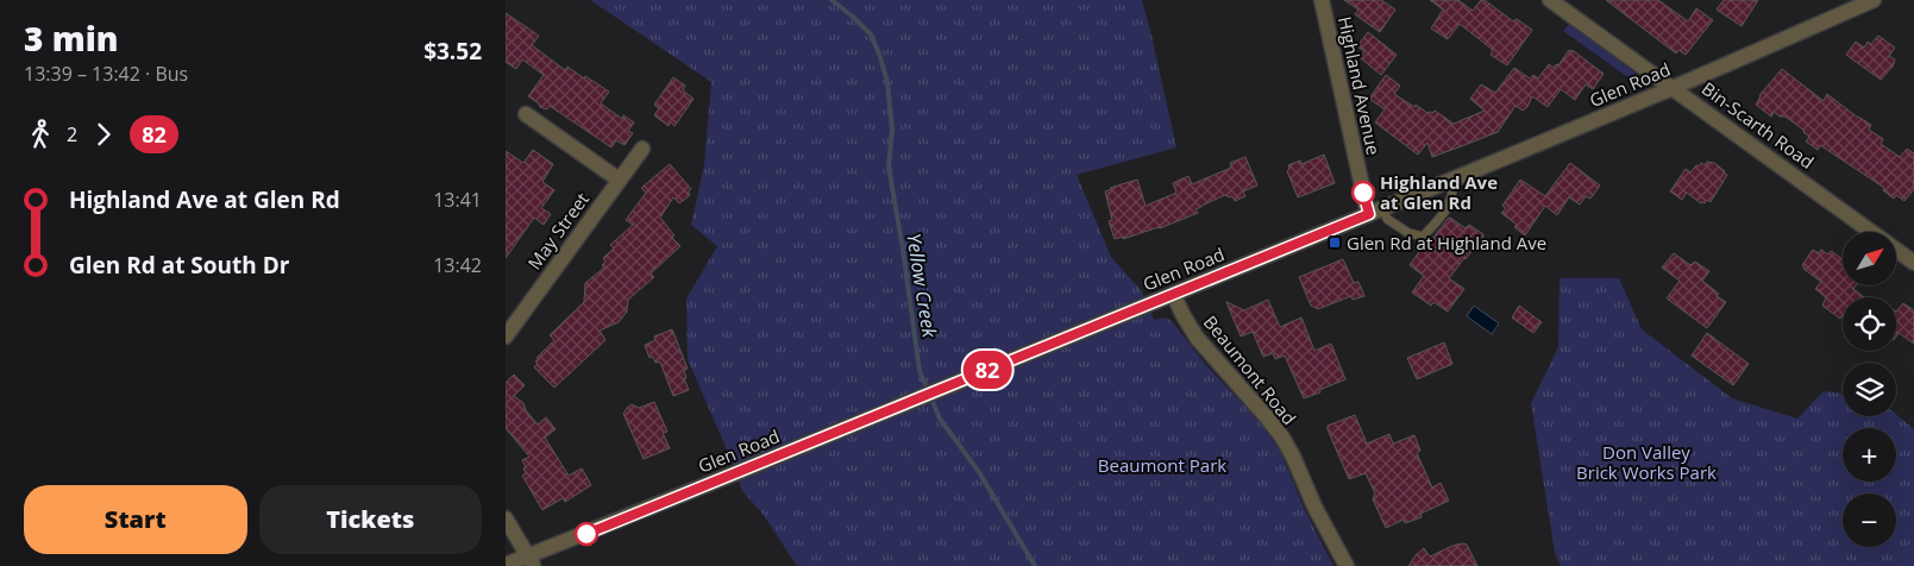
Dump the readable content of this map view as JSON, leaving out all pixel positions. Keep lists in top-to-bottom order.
{
  "streets": {
    "street": [
      "Glen Road",
      "Highland Avenue",
      "Bin-Scarth Road",
      "May Street",
      "Beaumont Road"
    ]
  },
  "crossings": [
    ["Glen Road", "Highland Avenue"],
    ["Glen Road", "Bin-Scarth Road"],
    ["Glen Road", "Beaumont Road"]
  ],
  "water": ["Yellow Creek"],
  "parks": ["Don Valley Brick Works Park", "Beaumont Park"],
  "places": {
    "other": ["Highland Ave at Glen Rd"],
    "transit": ["Glen Rd at Highland Ave"]
  },
  "lines": ["bus line 82"],
  "north": "top right",
  "page": {
    "heading": ["3 min", "13:39 – 13:42 · Bus", "$3.52"],
    "on_map": "82",
    "legs": ["2", "82"],
    "list": [
      {
        "name": "Highland Ave at Glen Rd",
        "value": "13:41"
      },
      {
        "name": "Glen Rd at South Dr",
        "value": "13:42"
      }
    ],
    "map_buttons": ["+", "−"],
    "buttons": ["Start", "Tickets"]
  }
}
